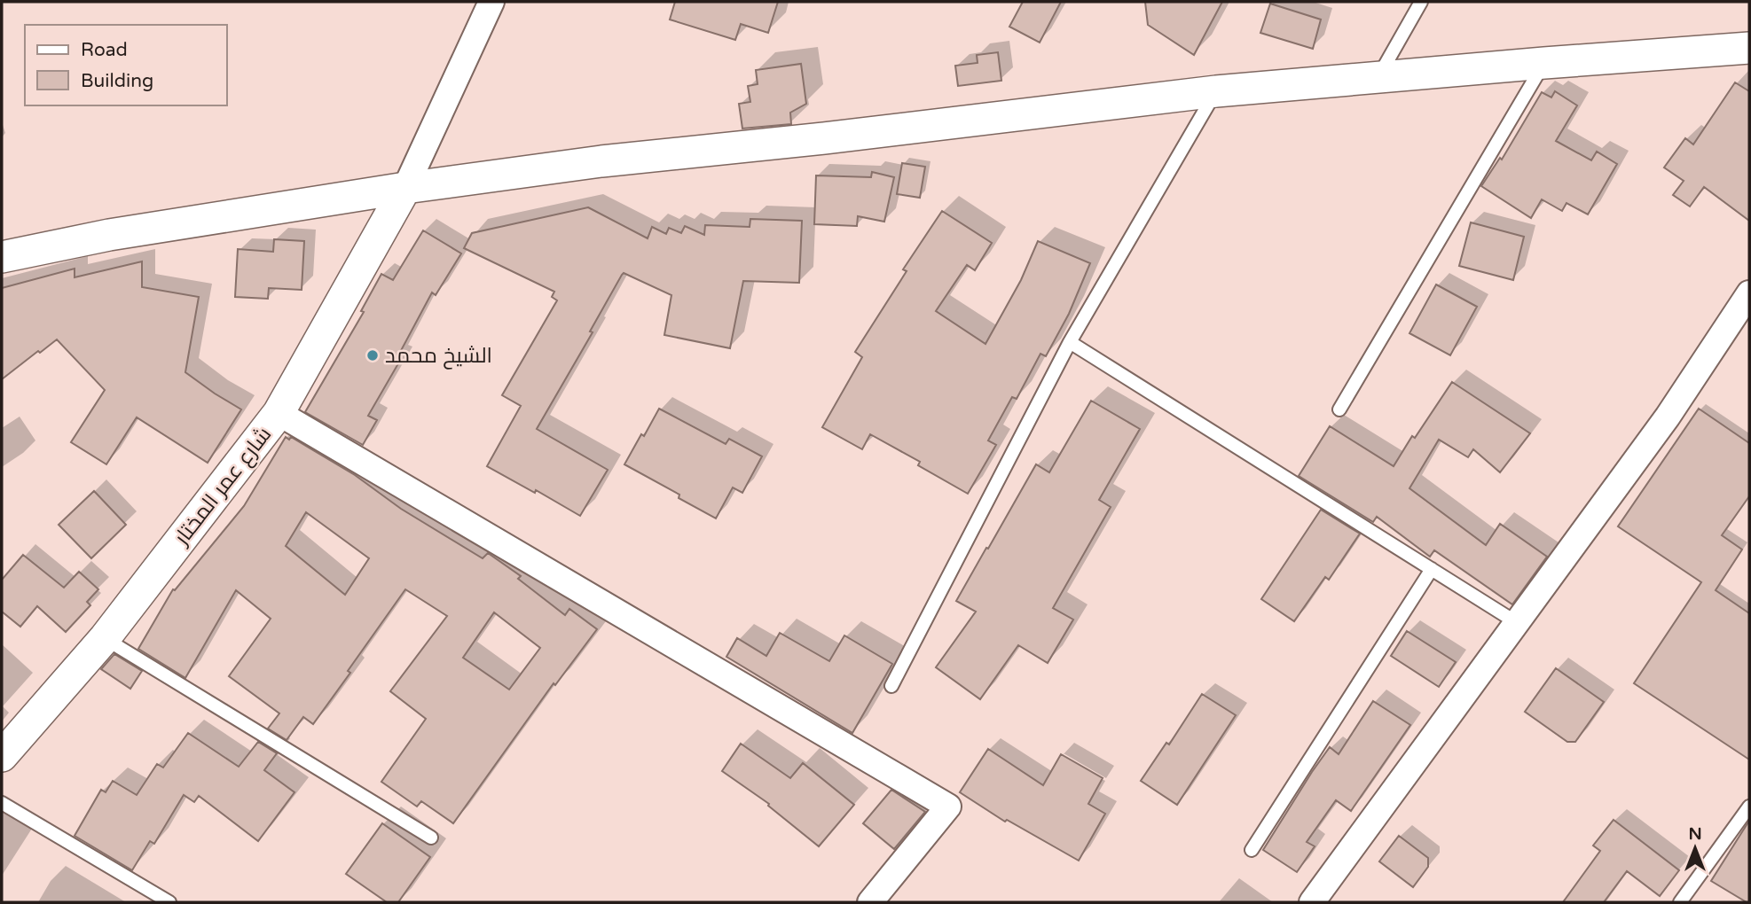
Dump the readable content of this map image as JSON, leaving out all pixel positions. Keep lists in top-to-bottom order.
{
  "streets": {
    "street": ["شارع عمر المختار"]
  },
  "places": ["الشيخ محمد"],
  "legend": ["Road", "Building"],
  "north": "top"
}
